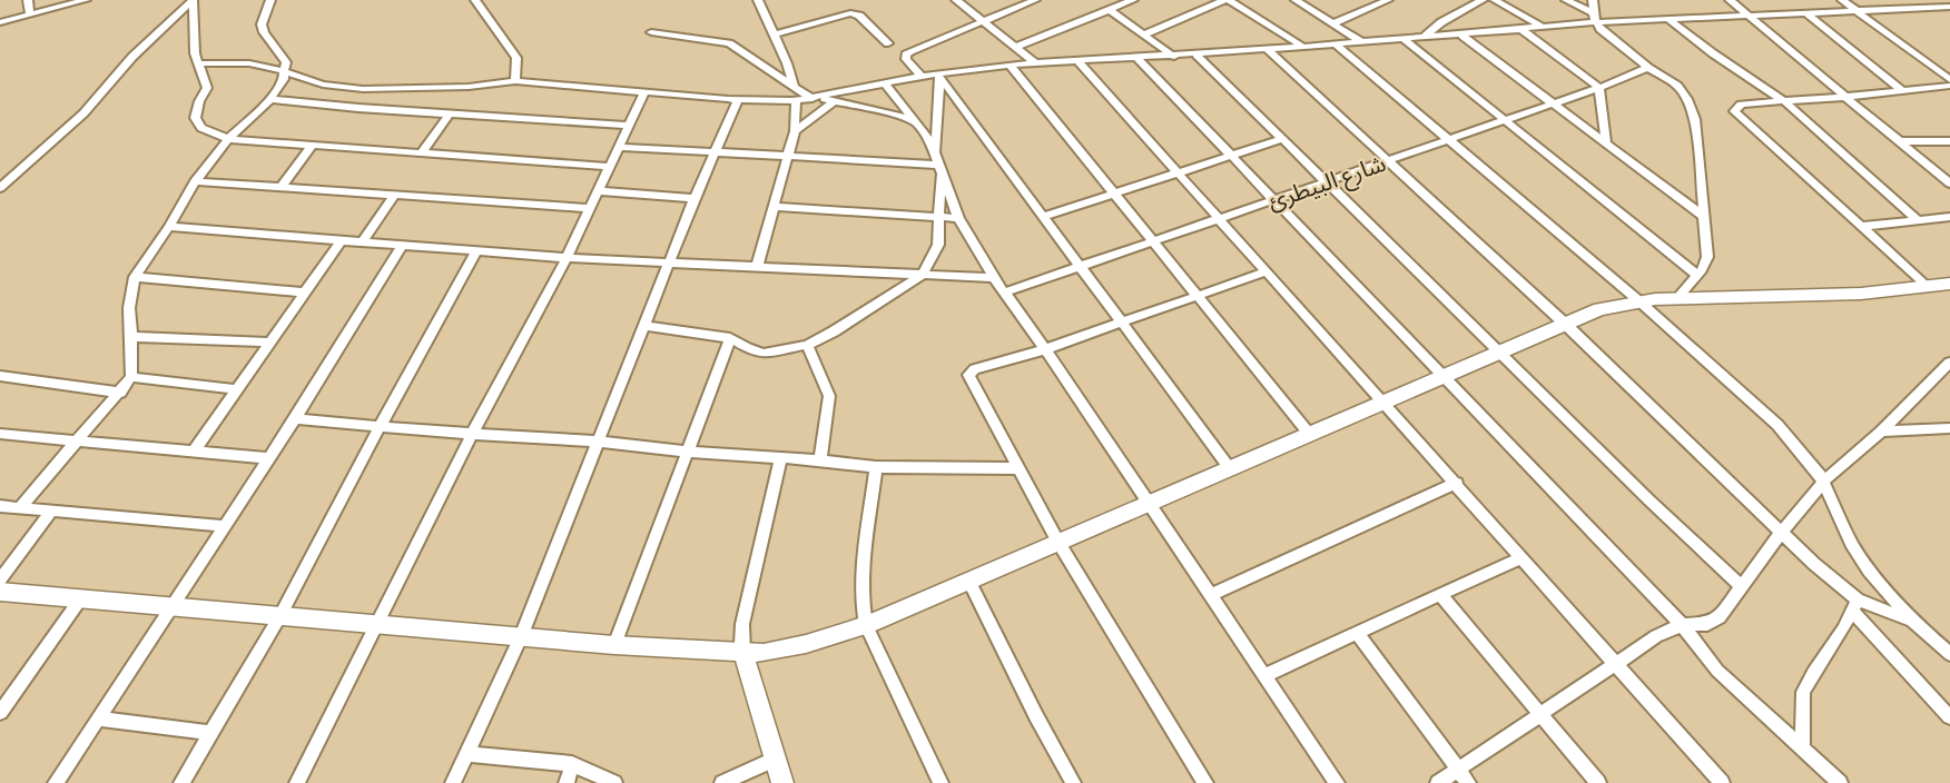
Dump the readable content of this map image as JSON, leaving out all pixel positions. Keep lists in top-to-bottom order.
{
  "streets": {
    "street": ["شارع البيطرئ"]
  }
}
